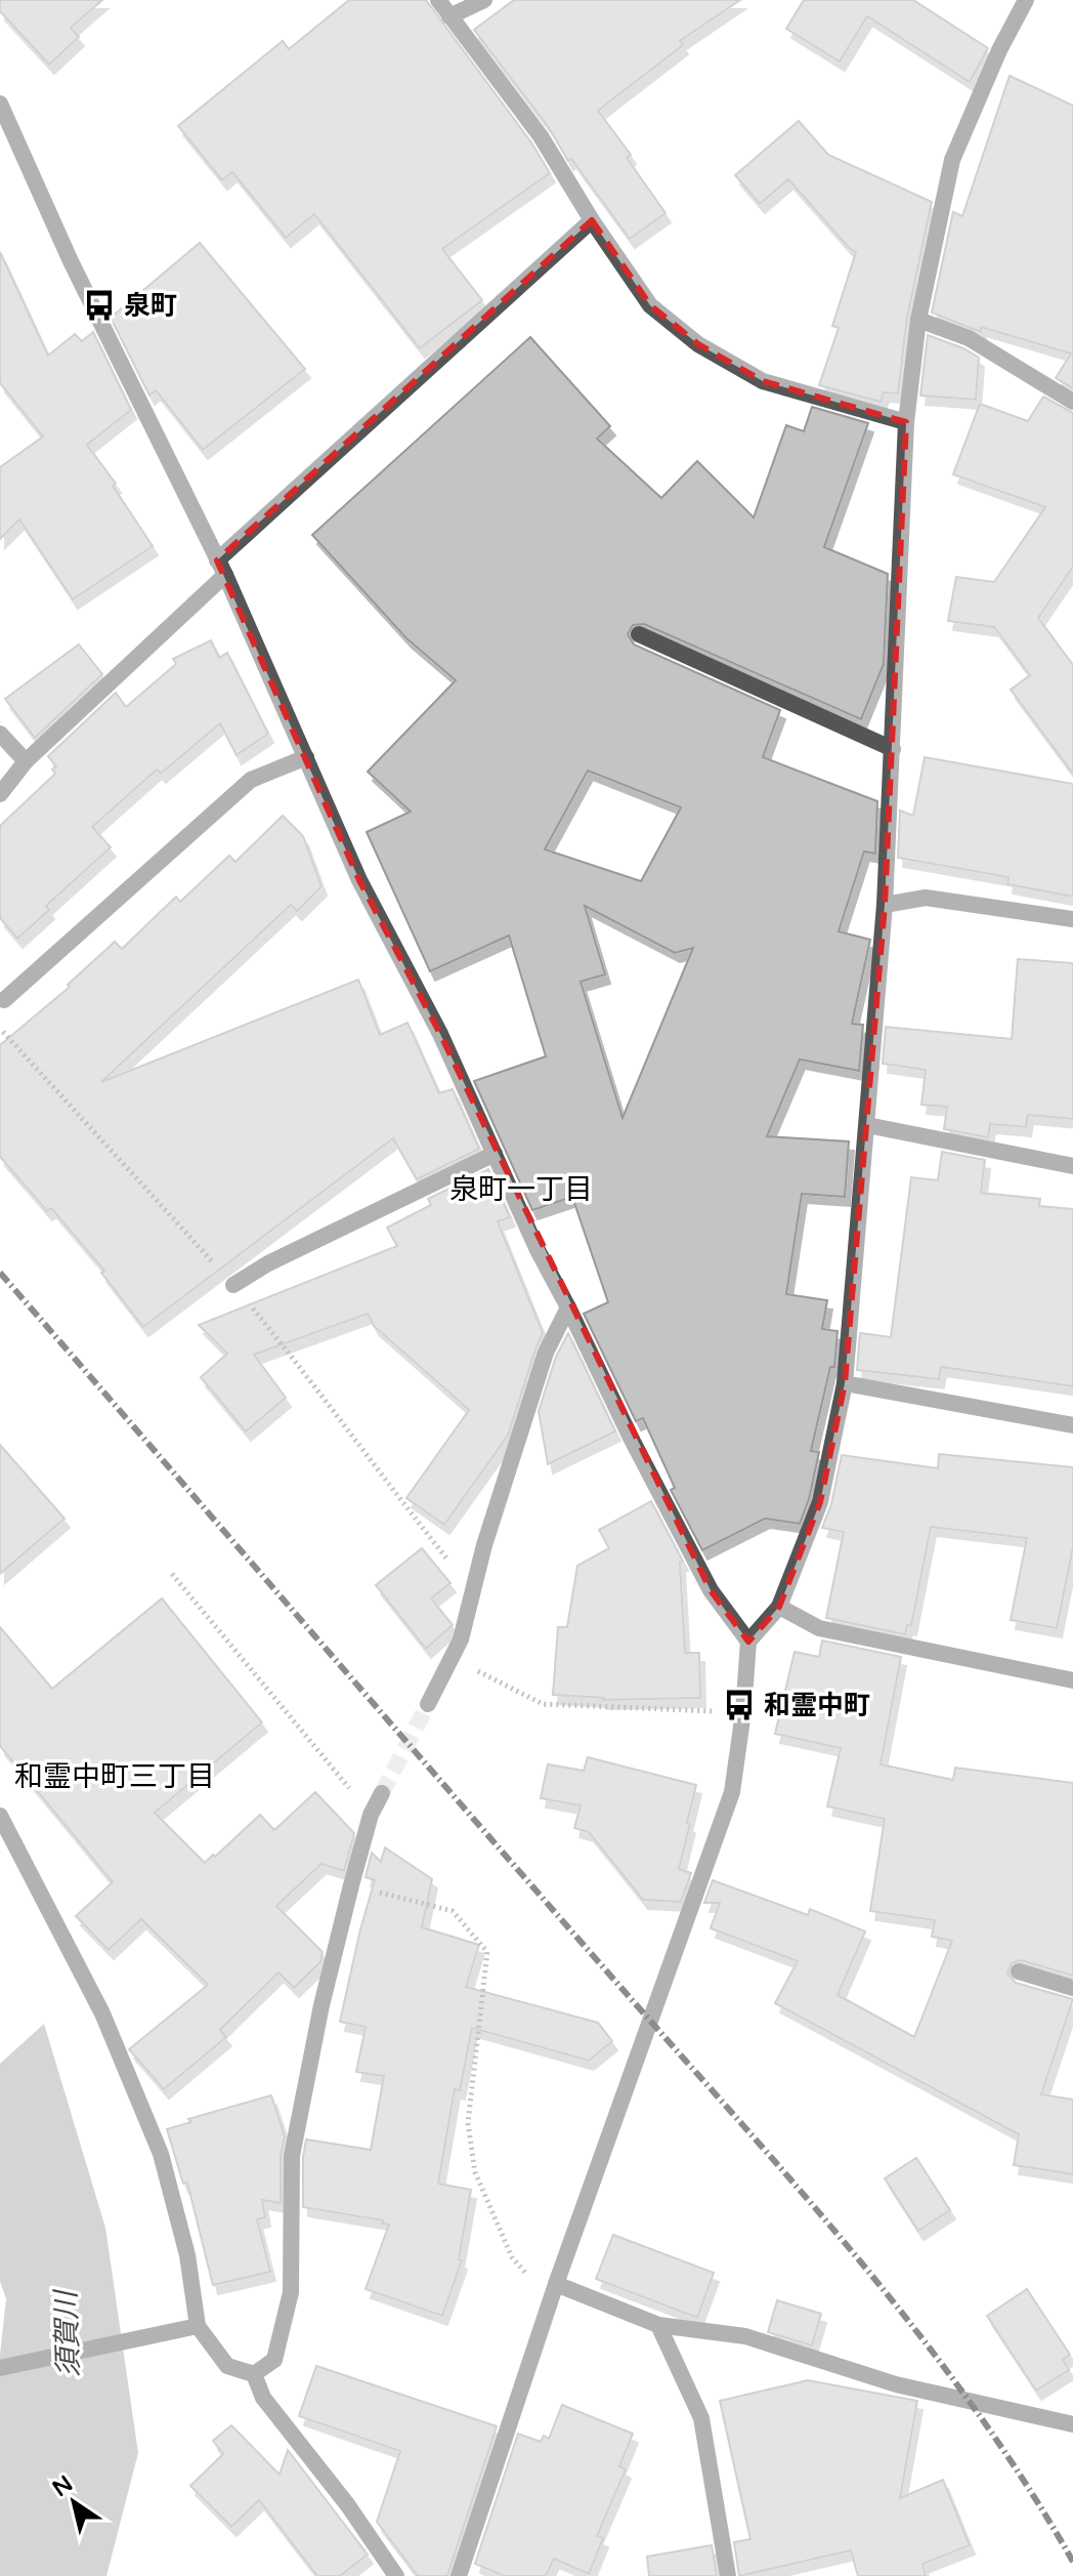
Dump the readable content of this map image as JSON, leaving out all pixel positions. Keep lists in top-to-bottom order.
{
  "districts": ["泉町一丁目", "和霊中町三丁目"],
  "water": ["須賀川"],
  "places": {
    "bus stop": ["泉町", "和霊中町"]
  },
  "north": "top left"
}
